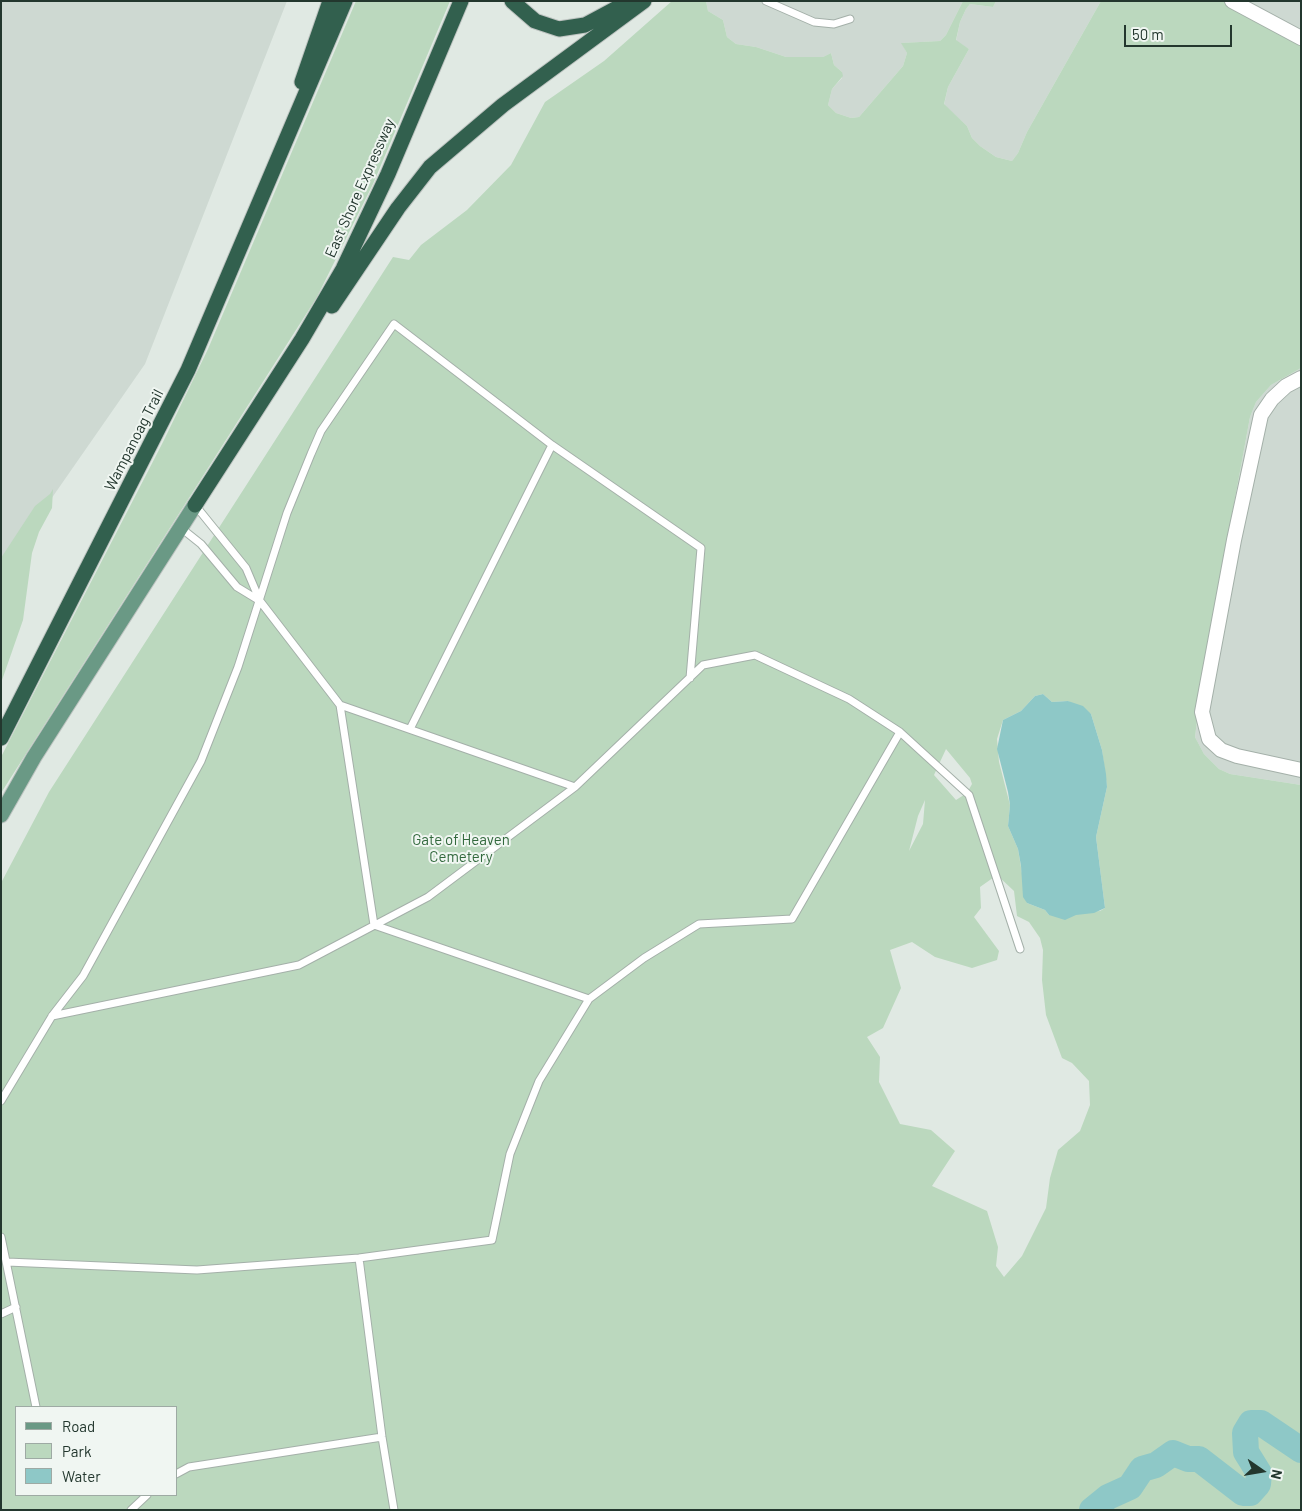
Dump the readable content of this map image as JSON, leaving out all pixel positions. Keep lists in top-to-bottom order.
{
  "streets": {
    "highway": ["East Shore Expressway", "Wampanoag Trail"]
  },
  "parks": ["Gate of Heaven Cemetery"],
  "legend": ["Road", "Park", "Water"],
  "scale_bar": "50 m",
  "north": "right"
}
